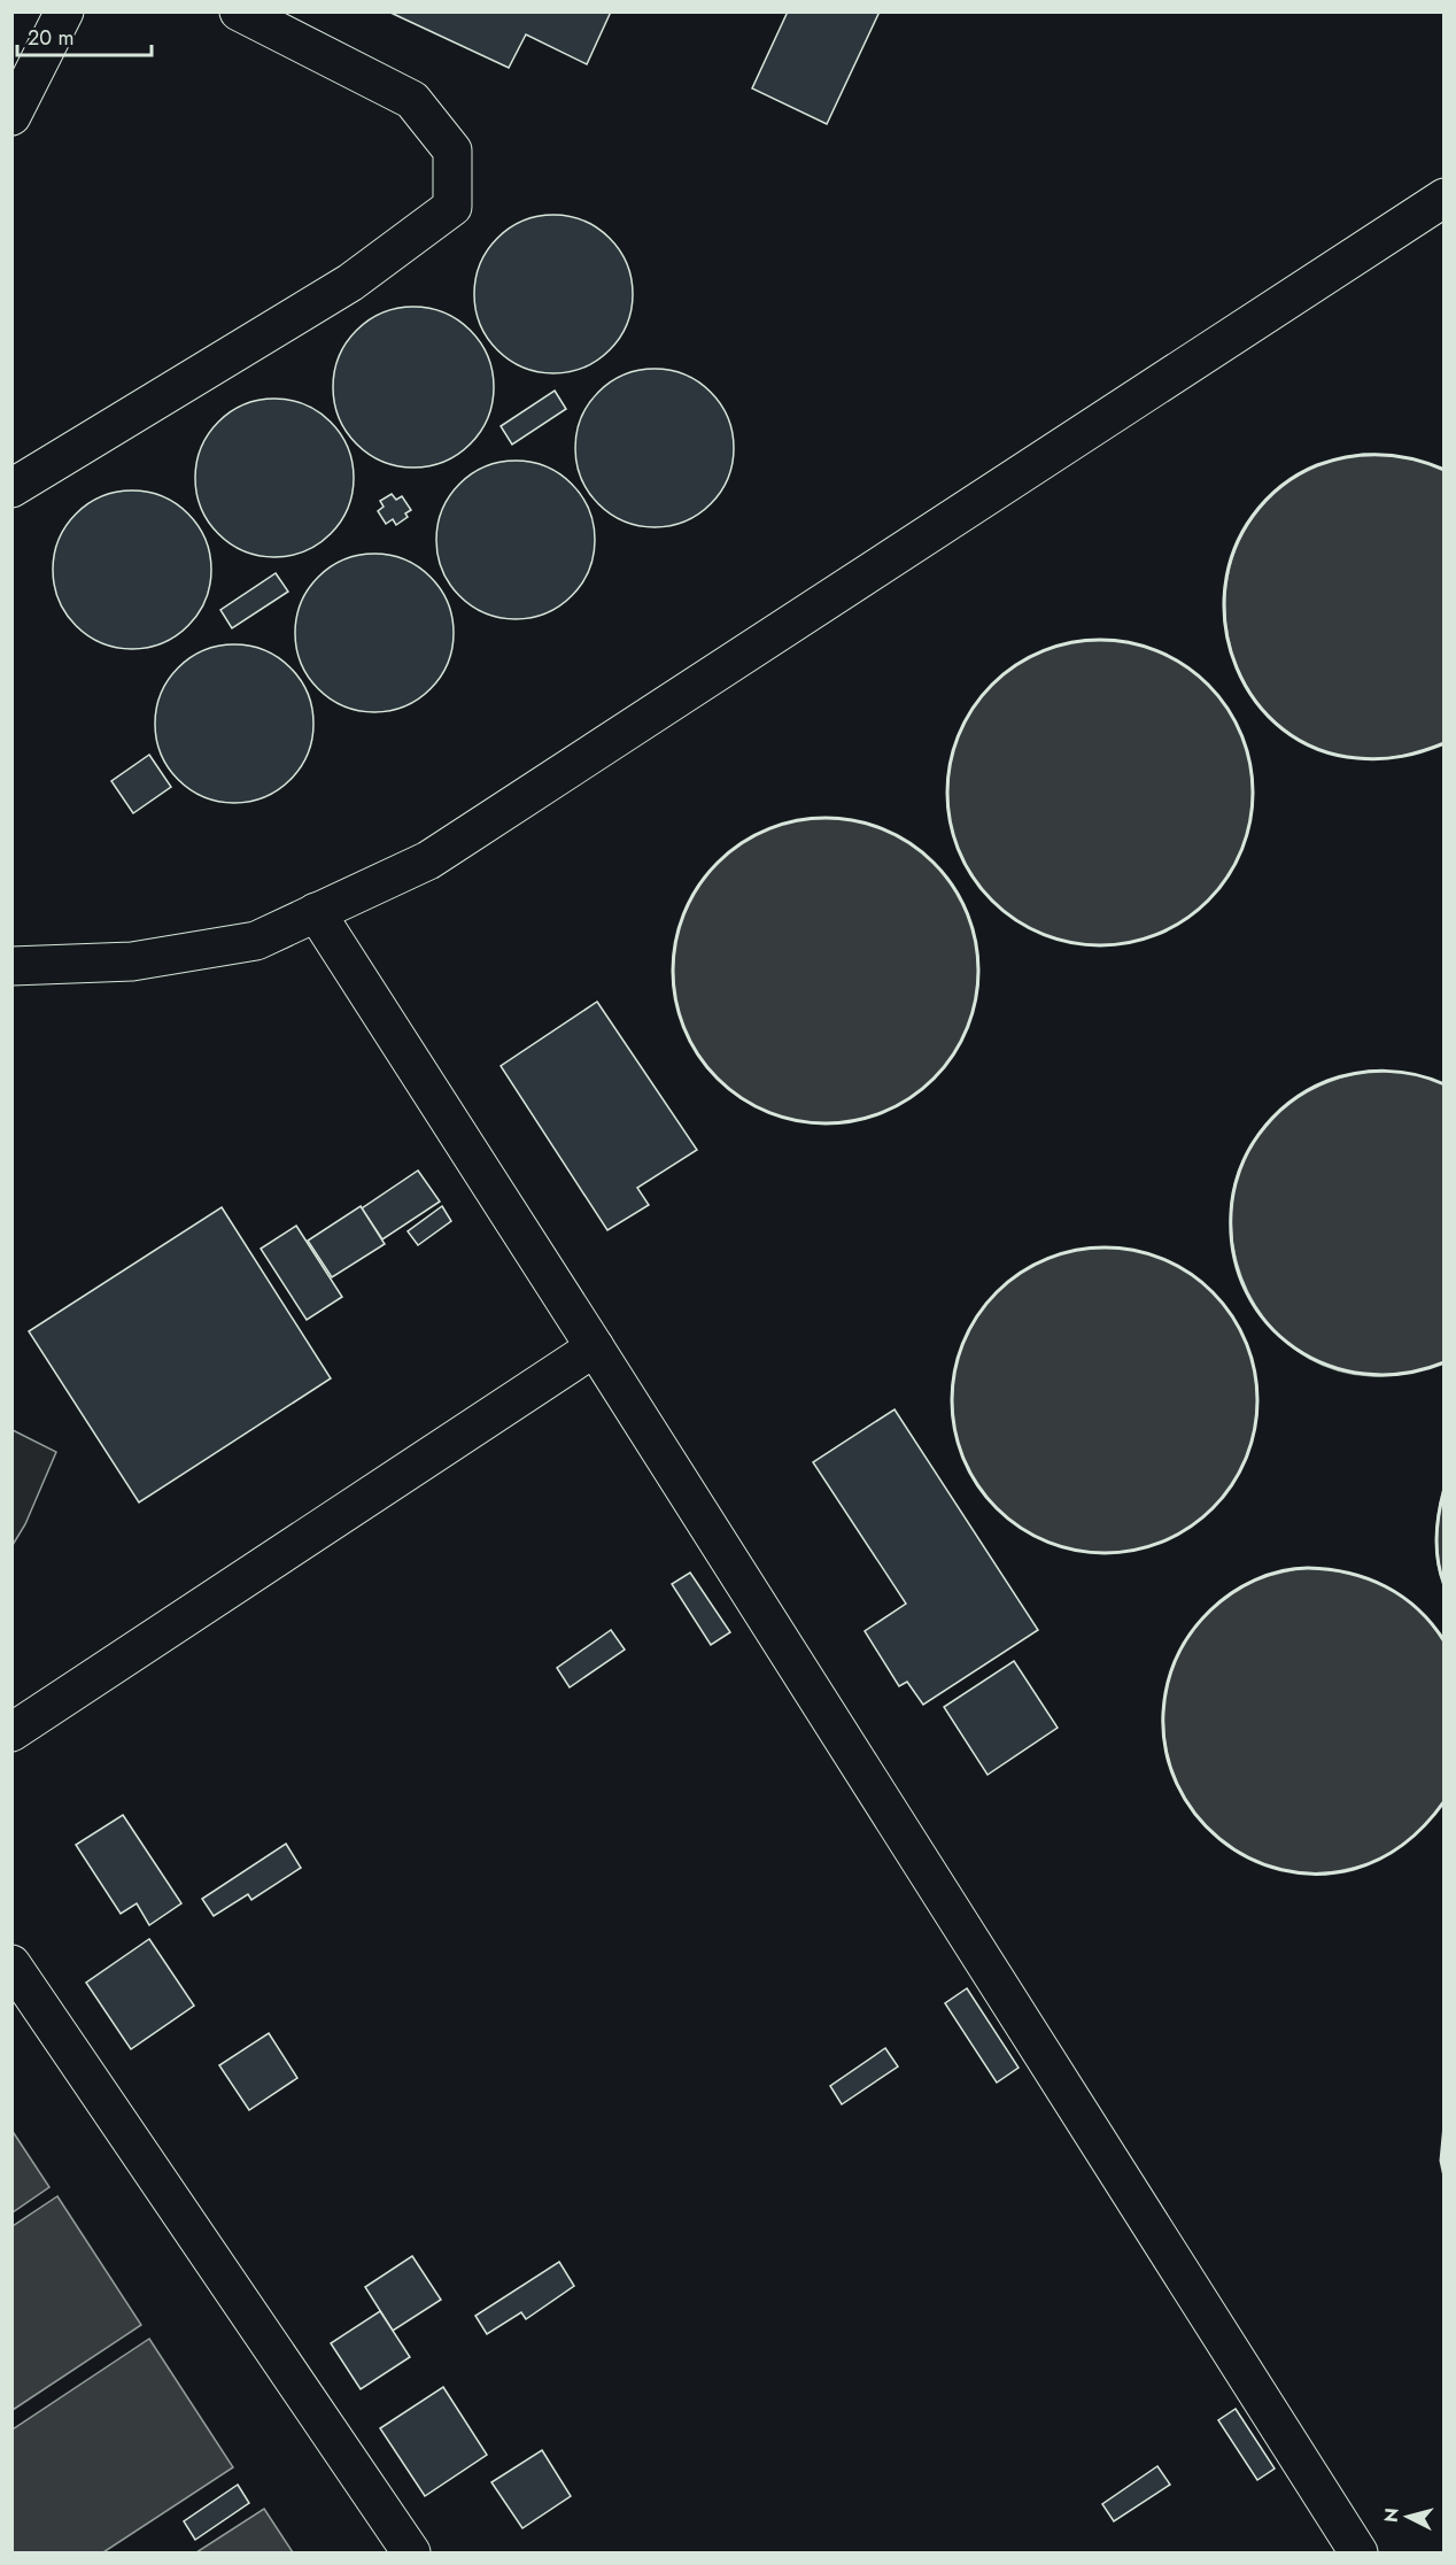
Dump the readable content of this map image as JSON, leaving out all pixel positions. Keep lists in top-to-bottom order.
{
  "scale_bar": "20 m",
  "north": "left"
}
